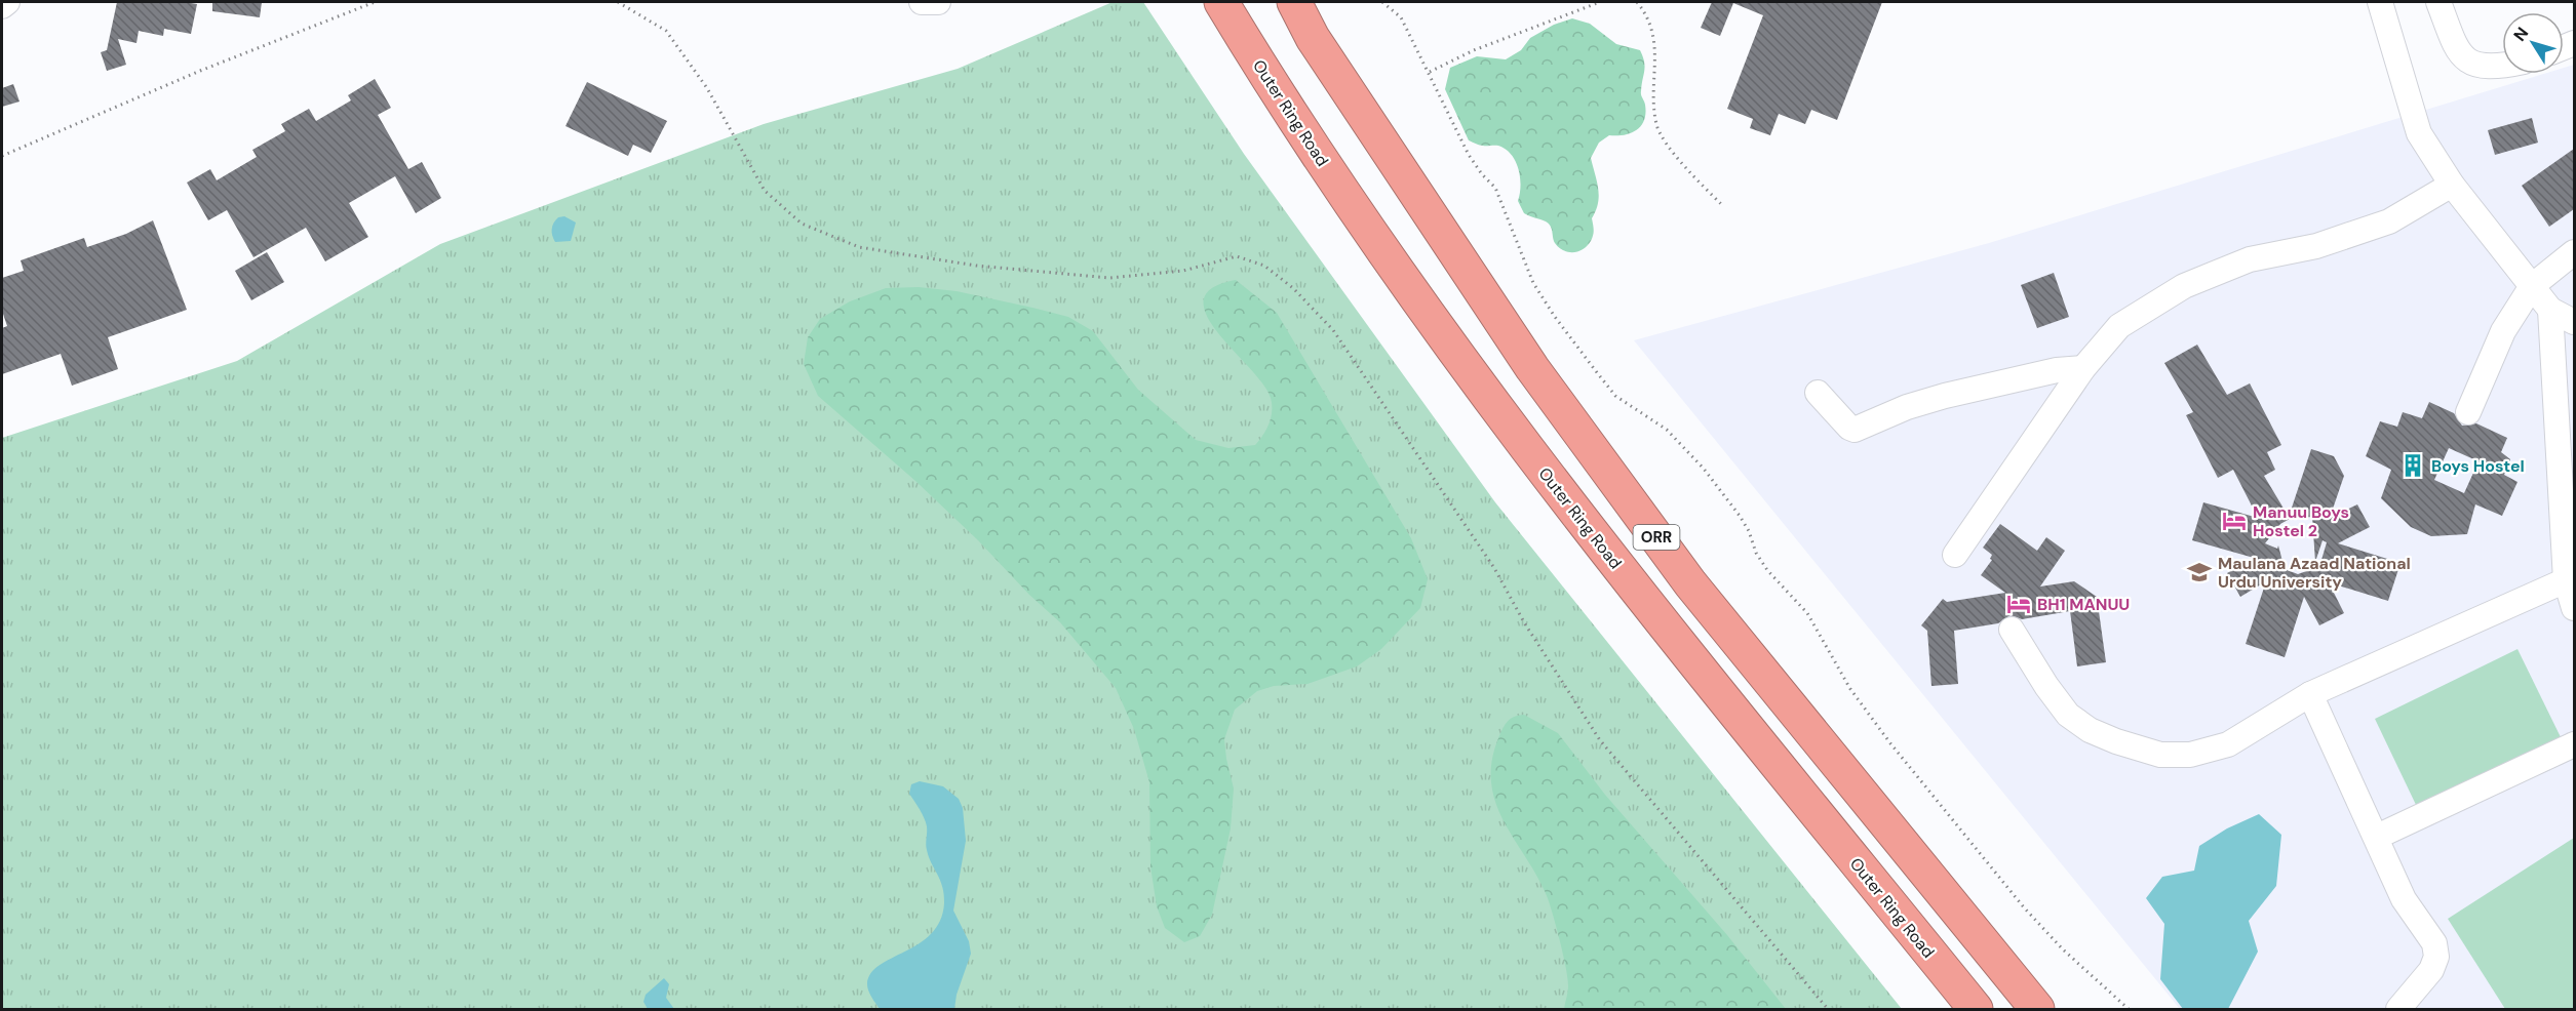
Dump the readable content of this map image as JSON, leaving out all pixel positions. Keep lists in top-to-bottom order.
{
  "streets": {
    "highway": ["Outer Ring Road", "ORR"]
  },
  "places": {
    "building": ["Boys Hostel"],
    "hotel": ["Manuu Boys Hostel 2", "BH1 MANUU"],
    "school or university": ["Maulana Azaad National Urdu University"]
  },
  "north": "top left"
}
